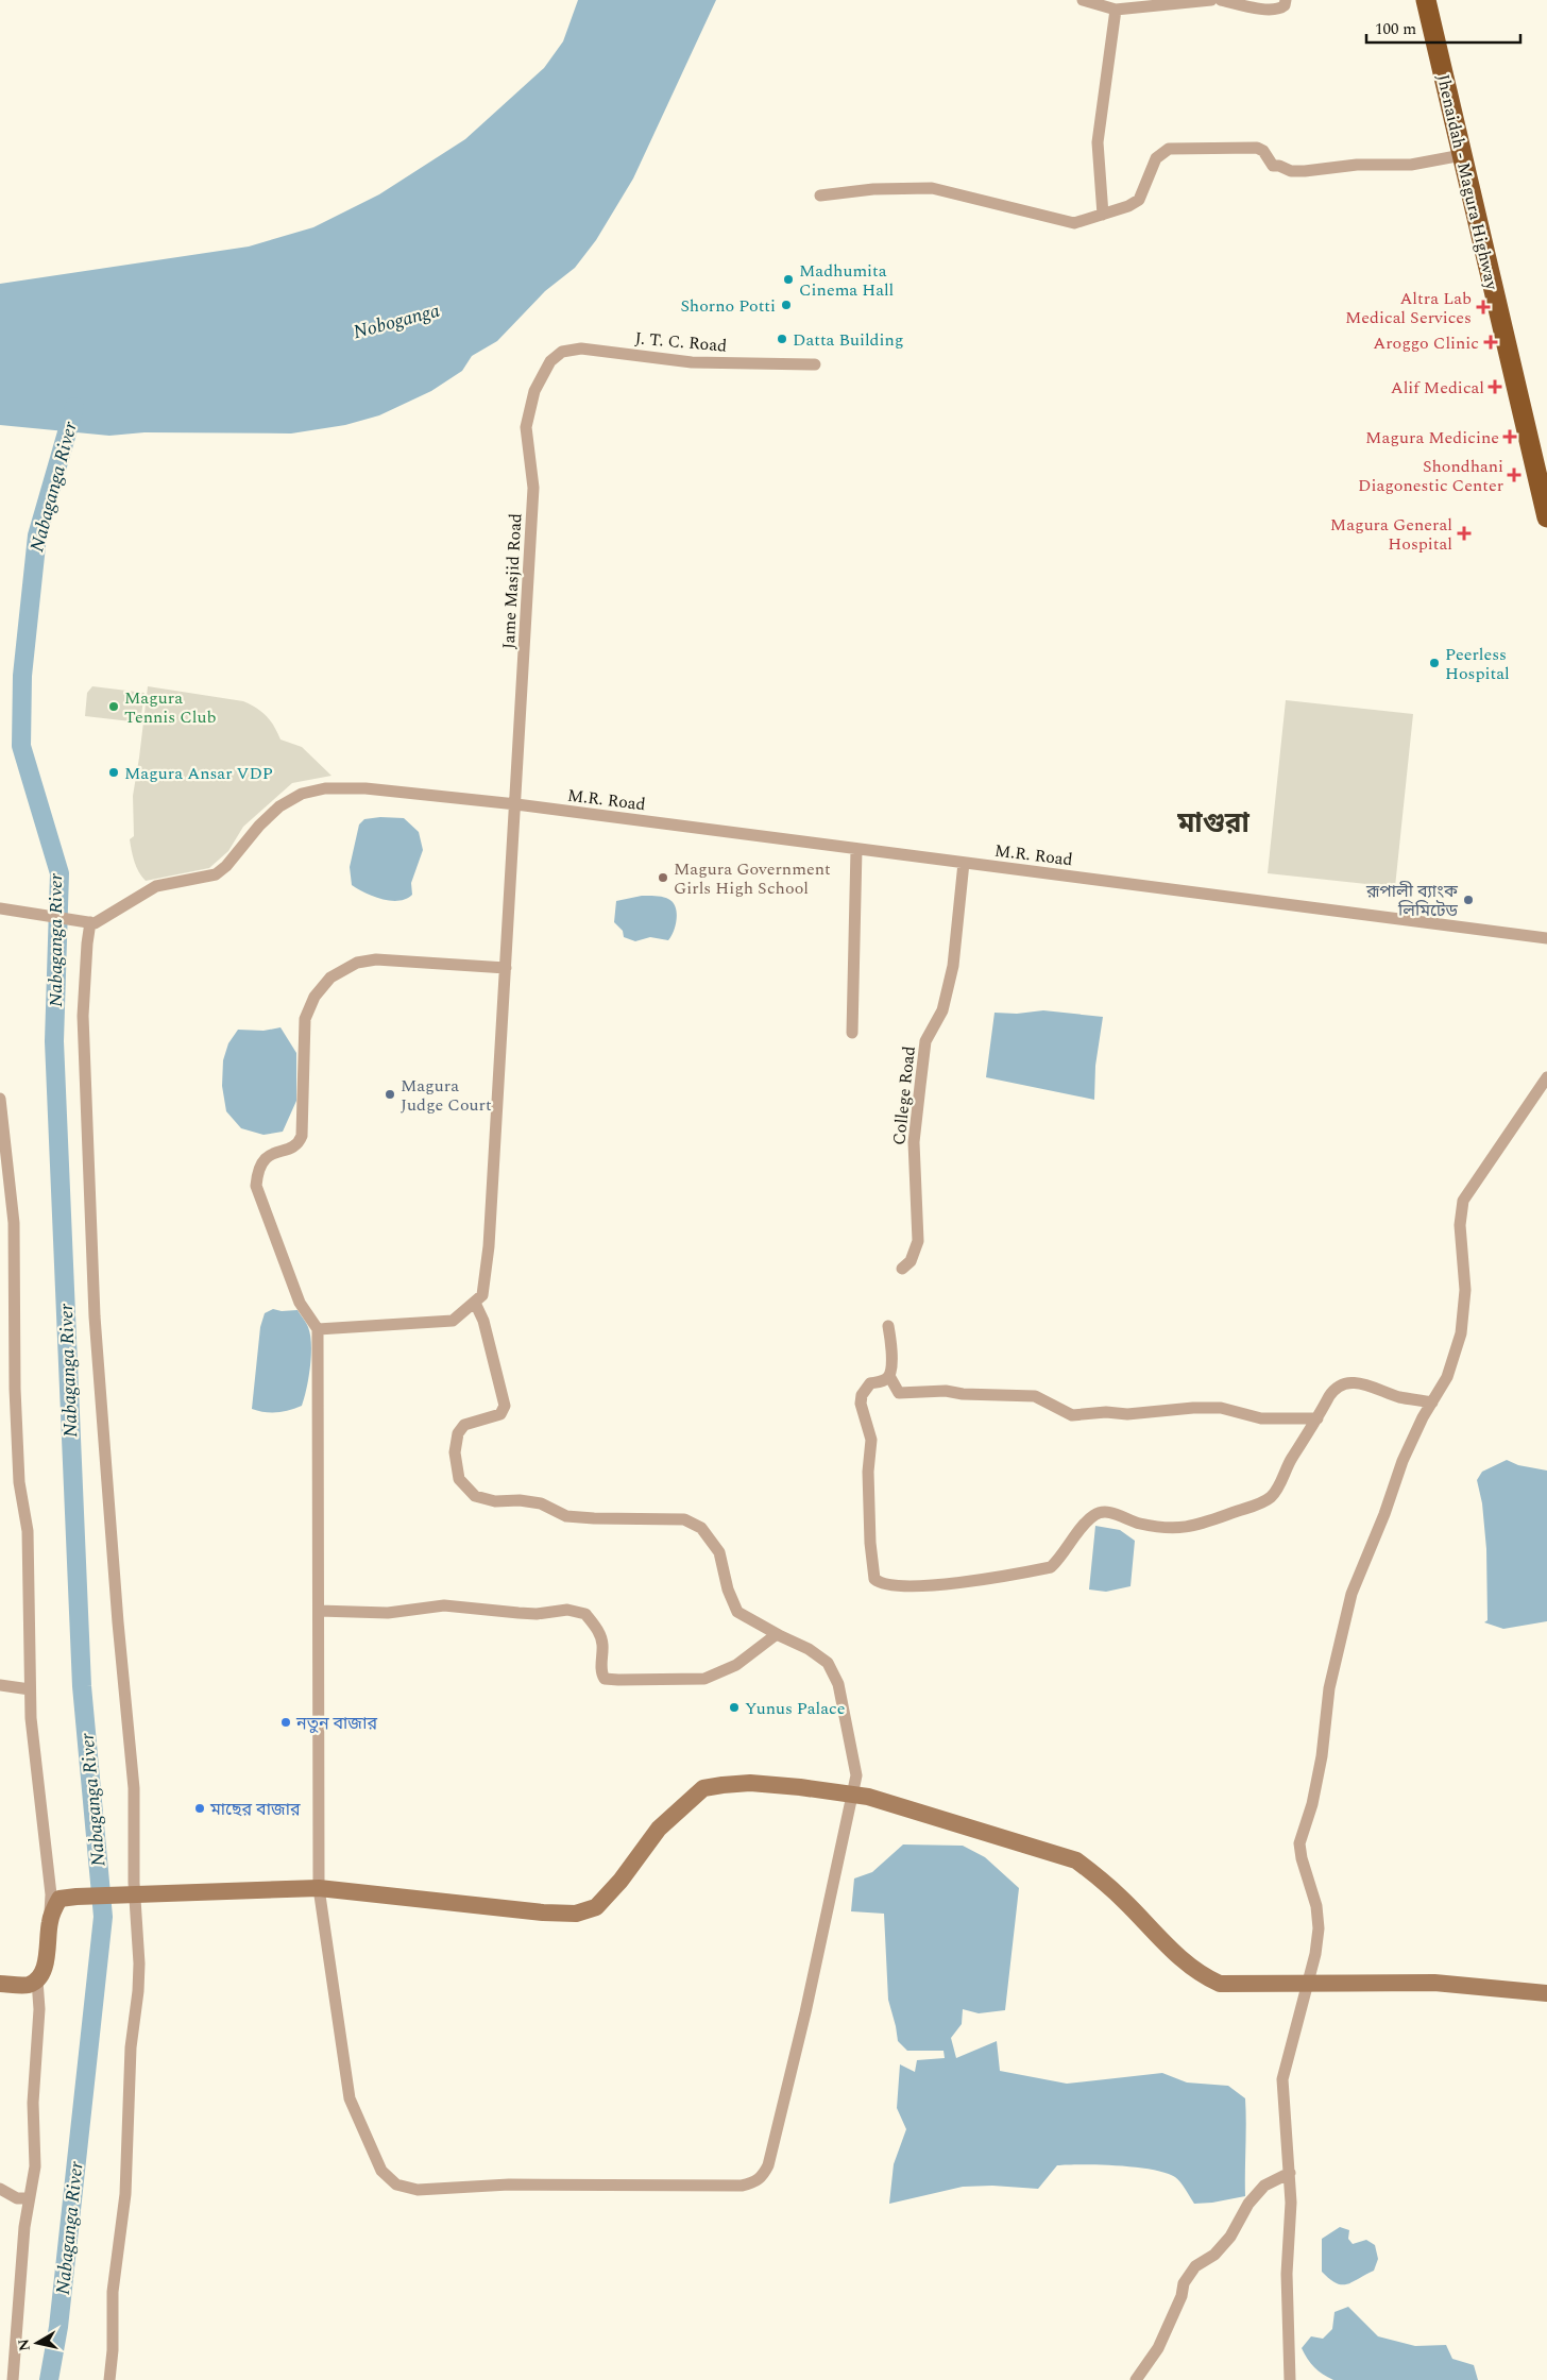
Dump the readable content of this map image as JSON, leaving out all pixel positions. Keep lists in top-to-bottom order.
{
  "streets": {
    "highway": ["Jhenaidah - Magura Highway"],
    "street": [
      "J. T. C. Road",
      "Jame Masjid Road",
      "M.R. Road",
      "College Road"
    ]
  },
  "crossings": [
    ["J. T. C. Road", "Jame Masjid Road"],
    ["Jame Masjid Road", "M.R. Road"],
    ["M.R. Road", "College Road"]
  ],
  "districts": ["মাগুরা"],
  "water": ["Noboganga", "Nabaganga River"],
  "places": {
    "other": [
      "Madhumita Cinema Hall",
      "Shorno Potti",
      "Datta Building",
      "Peerless Hospital",
      "Magura Tennis Club",
      "Magura Ansar VDP",
      "Magura Government Girls High School",
      "রূপালী ব্যাংক লিমিটেড",
      "Magura Judge Court",
      "Yunus Palace",
      "নতুন বাজার",
      "মাছের বাজার"
    ],
    "health": [
      "Altra Lab Medical Services",
      "Aroggo Clinic",
      "Alif Medical",
      "Magura Medicine",
      "Shondhani Diagonestic Center",
      "Magura General Hospital"
    ]
  },
  "scale_bar": "100 m",
  "north": "left"
}
